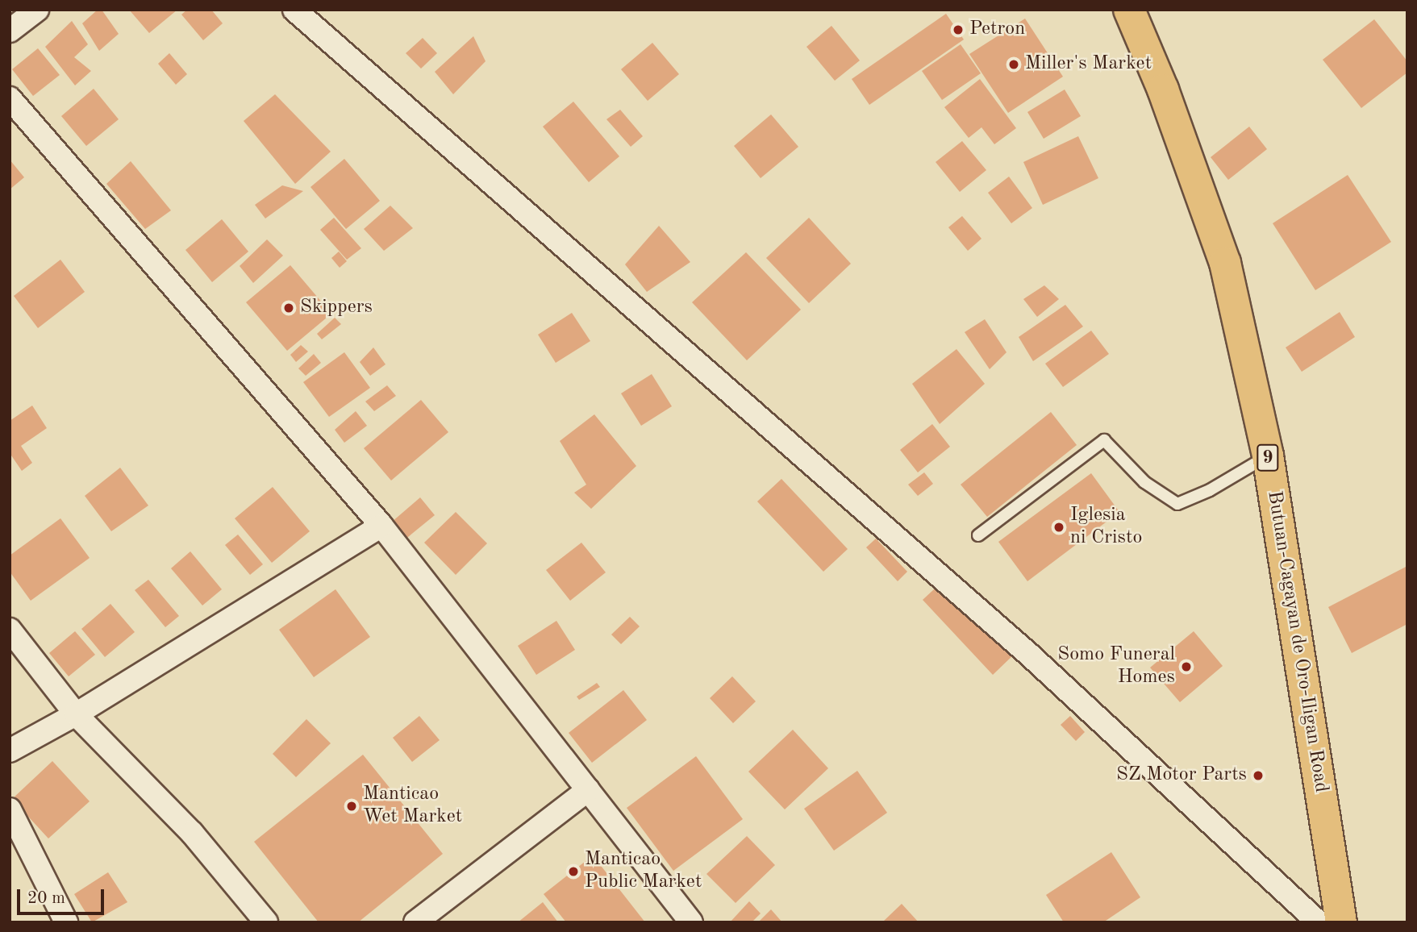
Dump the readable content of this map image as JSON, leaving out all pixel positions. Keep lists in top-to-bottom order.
{
  "streets": {
    "highway": ["9", "Butuan-Cagayan de Oro-Iligan Road"]
  },
  "places": [
    "Petron",
    "Miller's Market",
    "Skippers",
    "Iglesia ni Cristo",
    "Somo Funeral Homes",
    "SZ Motor Parts",
    "Manticao Wet Market",
    "Manticao Public Market"
  ],
  "scale_bar": "20 m"
}
